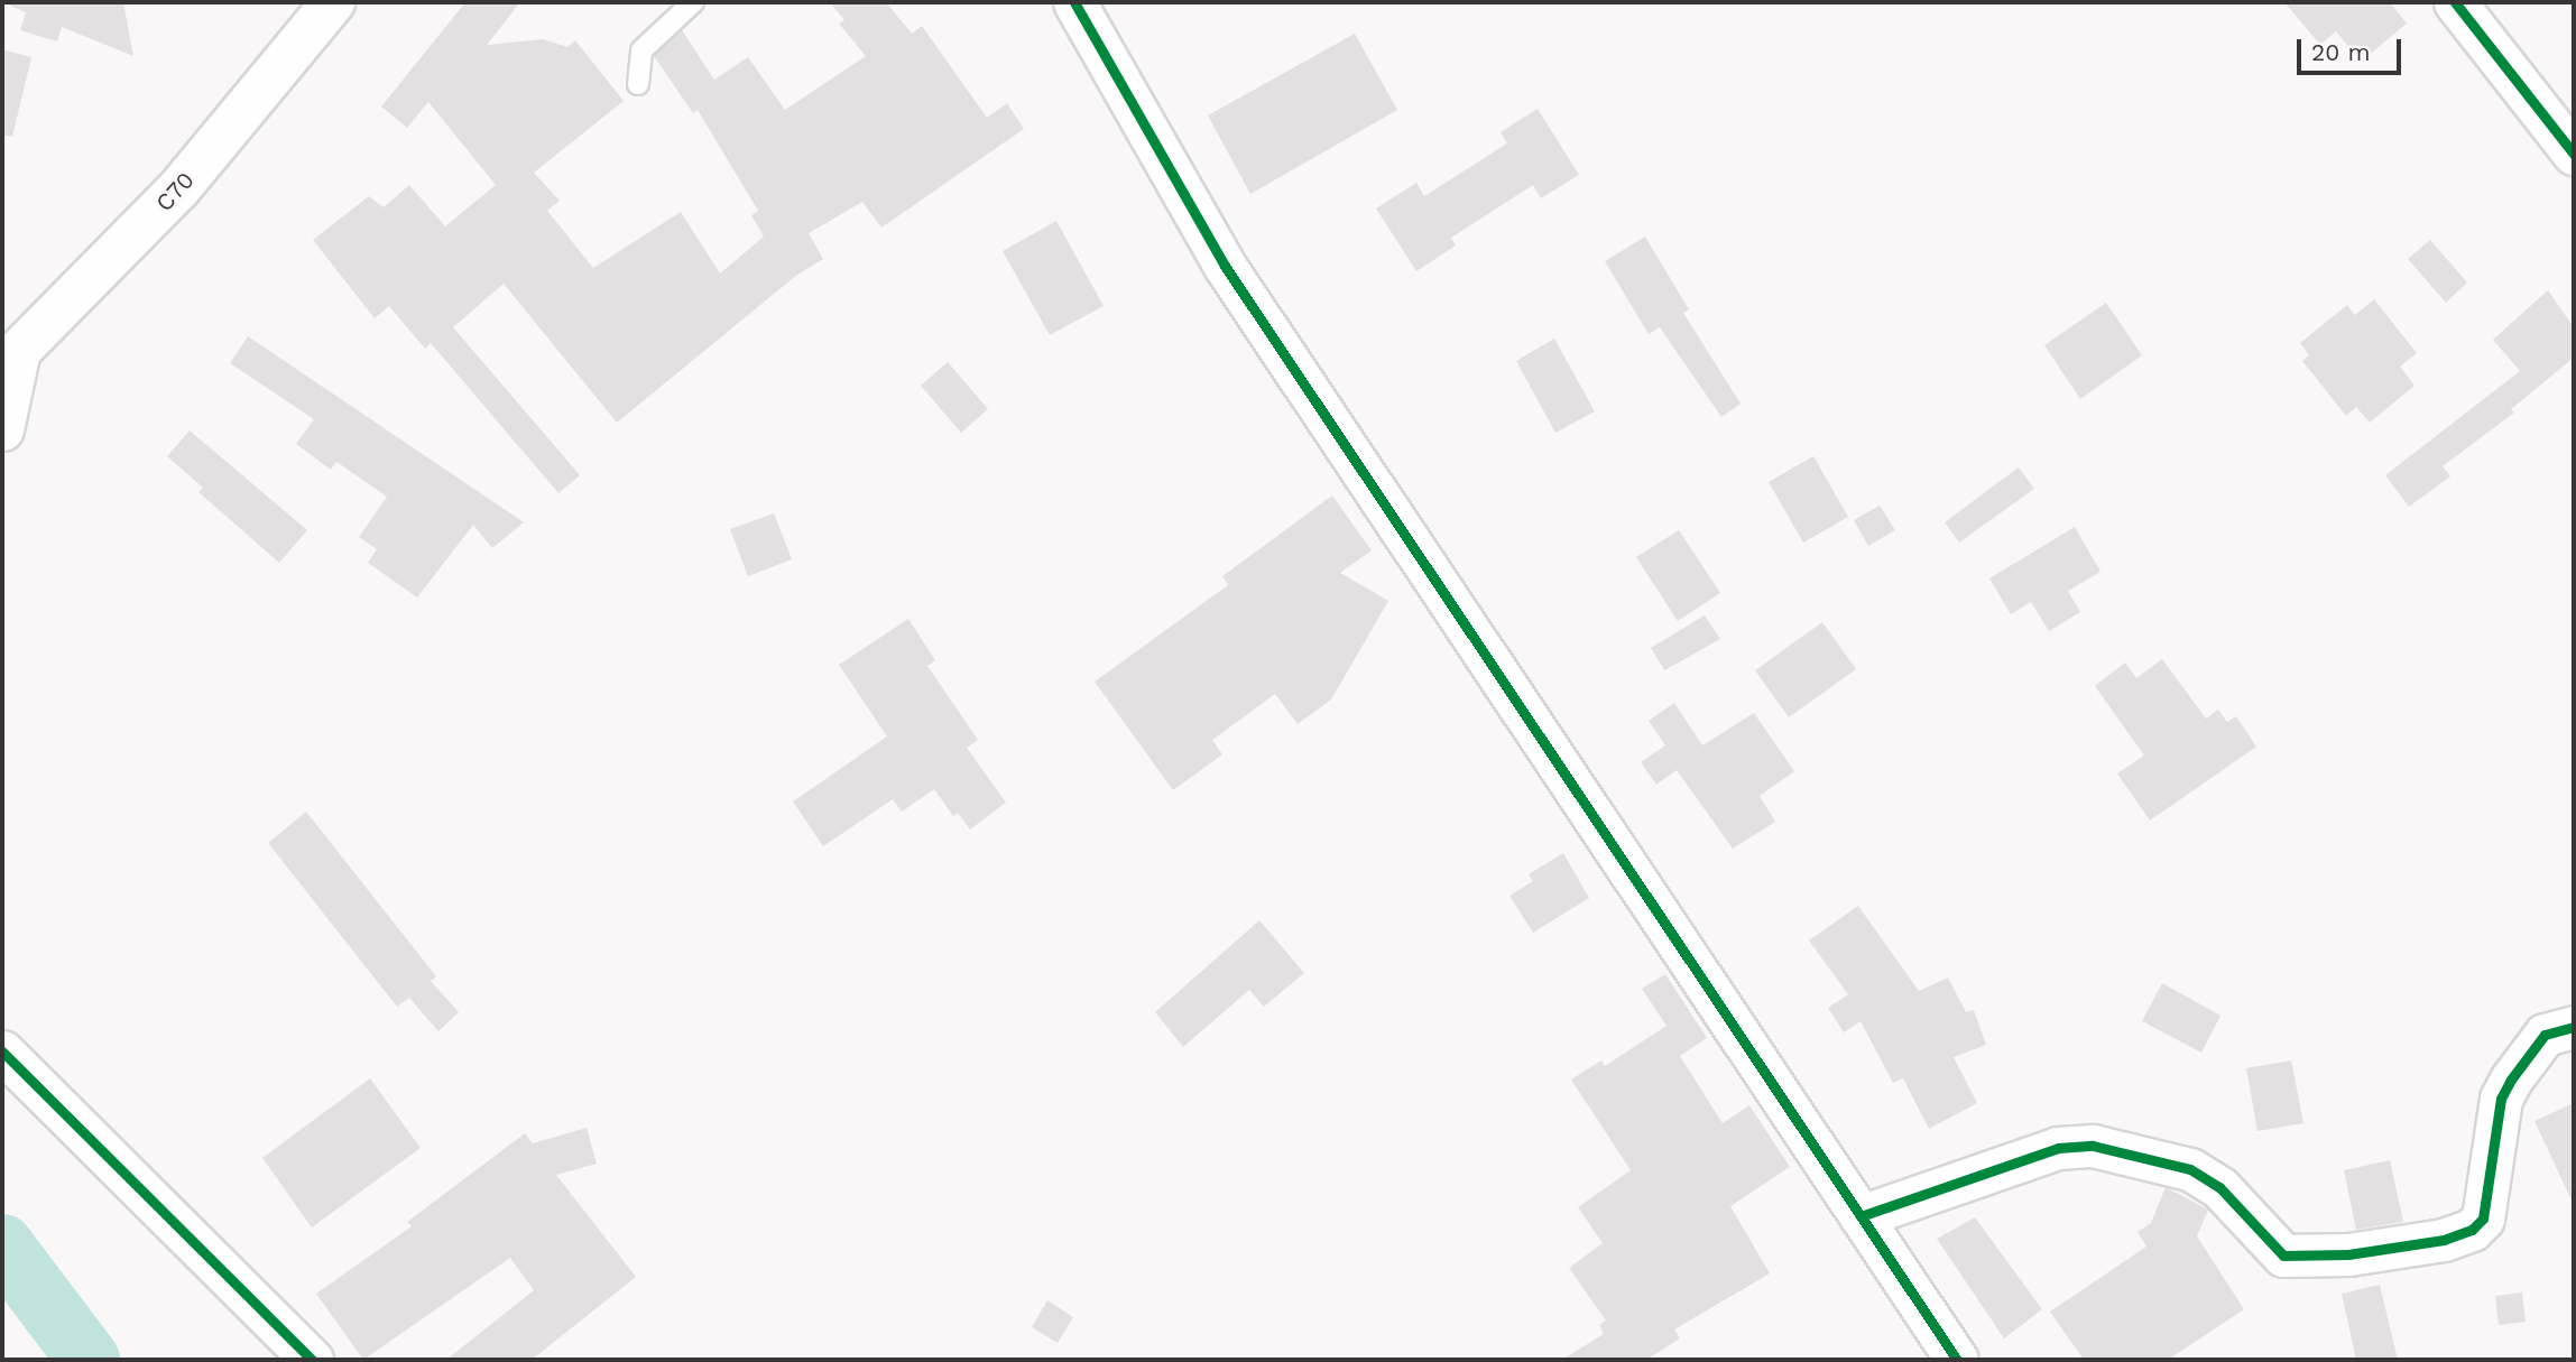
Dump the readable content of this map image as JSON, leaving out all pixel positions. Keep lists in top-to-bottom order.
{
  "streets": {
    "highway": ["C70"]
  },
  "scale_bar": "20 m"
}
